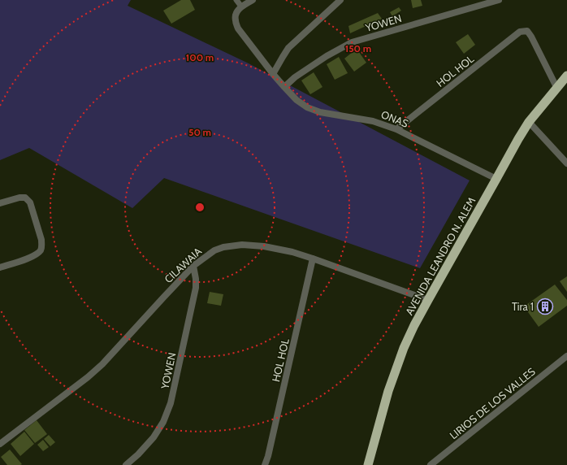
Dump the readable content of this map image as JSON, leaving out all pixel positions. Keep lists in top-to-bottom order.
{
  "streets": {
    "highway": ["AVENIDA LEANDRO N. ALEM"],
    "street": [
      "YOWEN",
      "HOL HOL",
      "ONAS",
      "CILAWAIA",
      "LIRIOS DE LOS VALLES"
    ]
  },
  "crossings": [
    ["YOWEN", "ONAS"],
    ["YOWEN", "CILAWAIA"],
    ["HOL HOL", "ONAS"],
    ["HOL HOL", "AVENIDA LEANDRO N. ALEM"],
    ["HOL HOL", "CILAWAIA"],
    ["ONAS", "AVENIDA LEANDRO N. ALEM"],
    ["AVENIDA LEANDRO N. ALEM", "CILAWAIA"]
  ],
  "places": {
    "building": ["Tira 1"]
  },
  "rings": ["150 m", "100 m", "50 m"]
}
